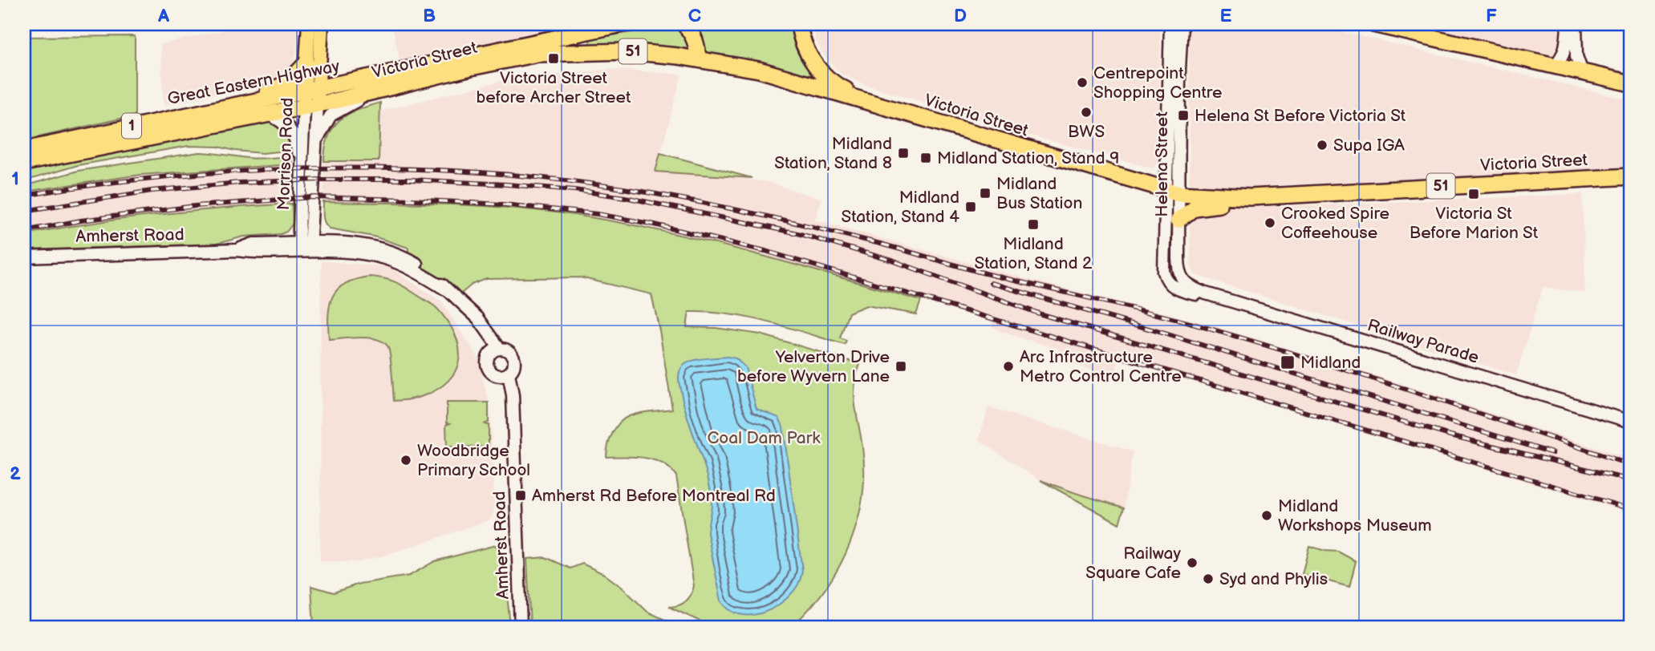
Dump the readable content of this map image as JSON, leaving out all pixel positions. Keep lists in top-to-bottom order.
{
  "streets": {
    "highway": [
      "51",
      "Victoria Street",
      "Great Eastern Highway",
      "1"
    ],
    "main road": ["Morrison Road"],
    "street": ["Helena Street", "Amherst Road", "Railway Parade"]
  },
  "crossings": [
    ["Victoria Street", "Great Eastern Highway"],
    ["Victoria Street", "Morrison Road"],
    ["Victoria Street", "Helena Street"],
    ["Great Eastern Highway", "Morrison Road"],
    ["Morrison Road", "Amherst Road"],
    ["Helena Street", "Railway Parade"]
  ],
  "parks": ["Coal Dam Park"],
  "places": {
    "transit": [
      "Victoria Street before Archer Street",
      "Helena St Before Victoria St",
      "Midland Station, Stand 8",
      "Midland Station, Stand 9",
      "Midland Bus Station",
      "Victoria St Before Marion St",
      "Midland Station, Stand 4",
      "Midland Station, Stand 2",
      "Midland",
      "Yelverton Drive before Wyvern Lane",
      "Amherst Rd Before Montreal Rd"
    ],
    "other": [
      "Centrepoint Shopping Centre",
      "BWS",
      "Supa IGA",
      "Crooked Spire Coffeehouse",
      "Arc Infrastructure Metro Control Centre",
      "Woodbridge Primary School",
      "Midland Workshops Museum",
      "Railway Square Cafe",
      "Syd and Phylis"
    ]
  },
  "grid": {
    "columns": [
      "A",
      "B",
      "C",
      "D",
      "E",
      "F"
    ],
    "rows": ["1", "2"]
  }
}
